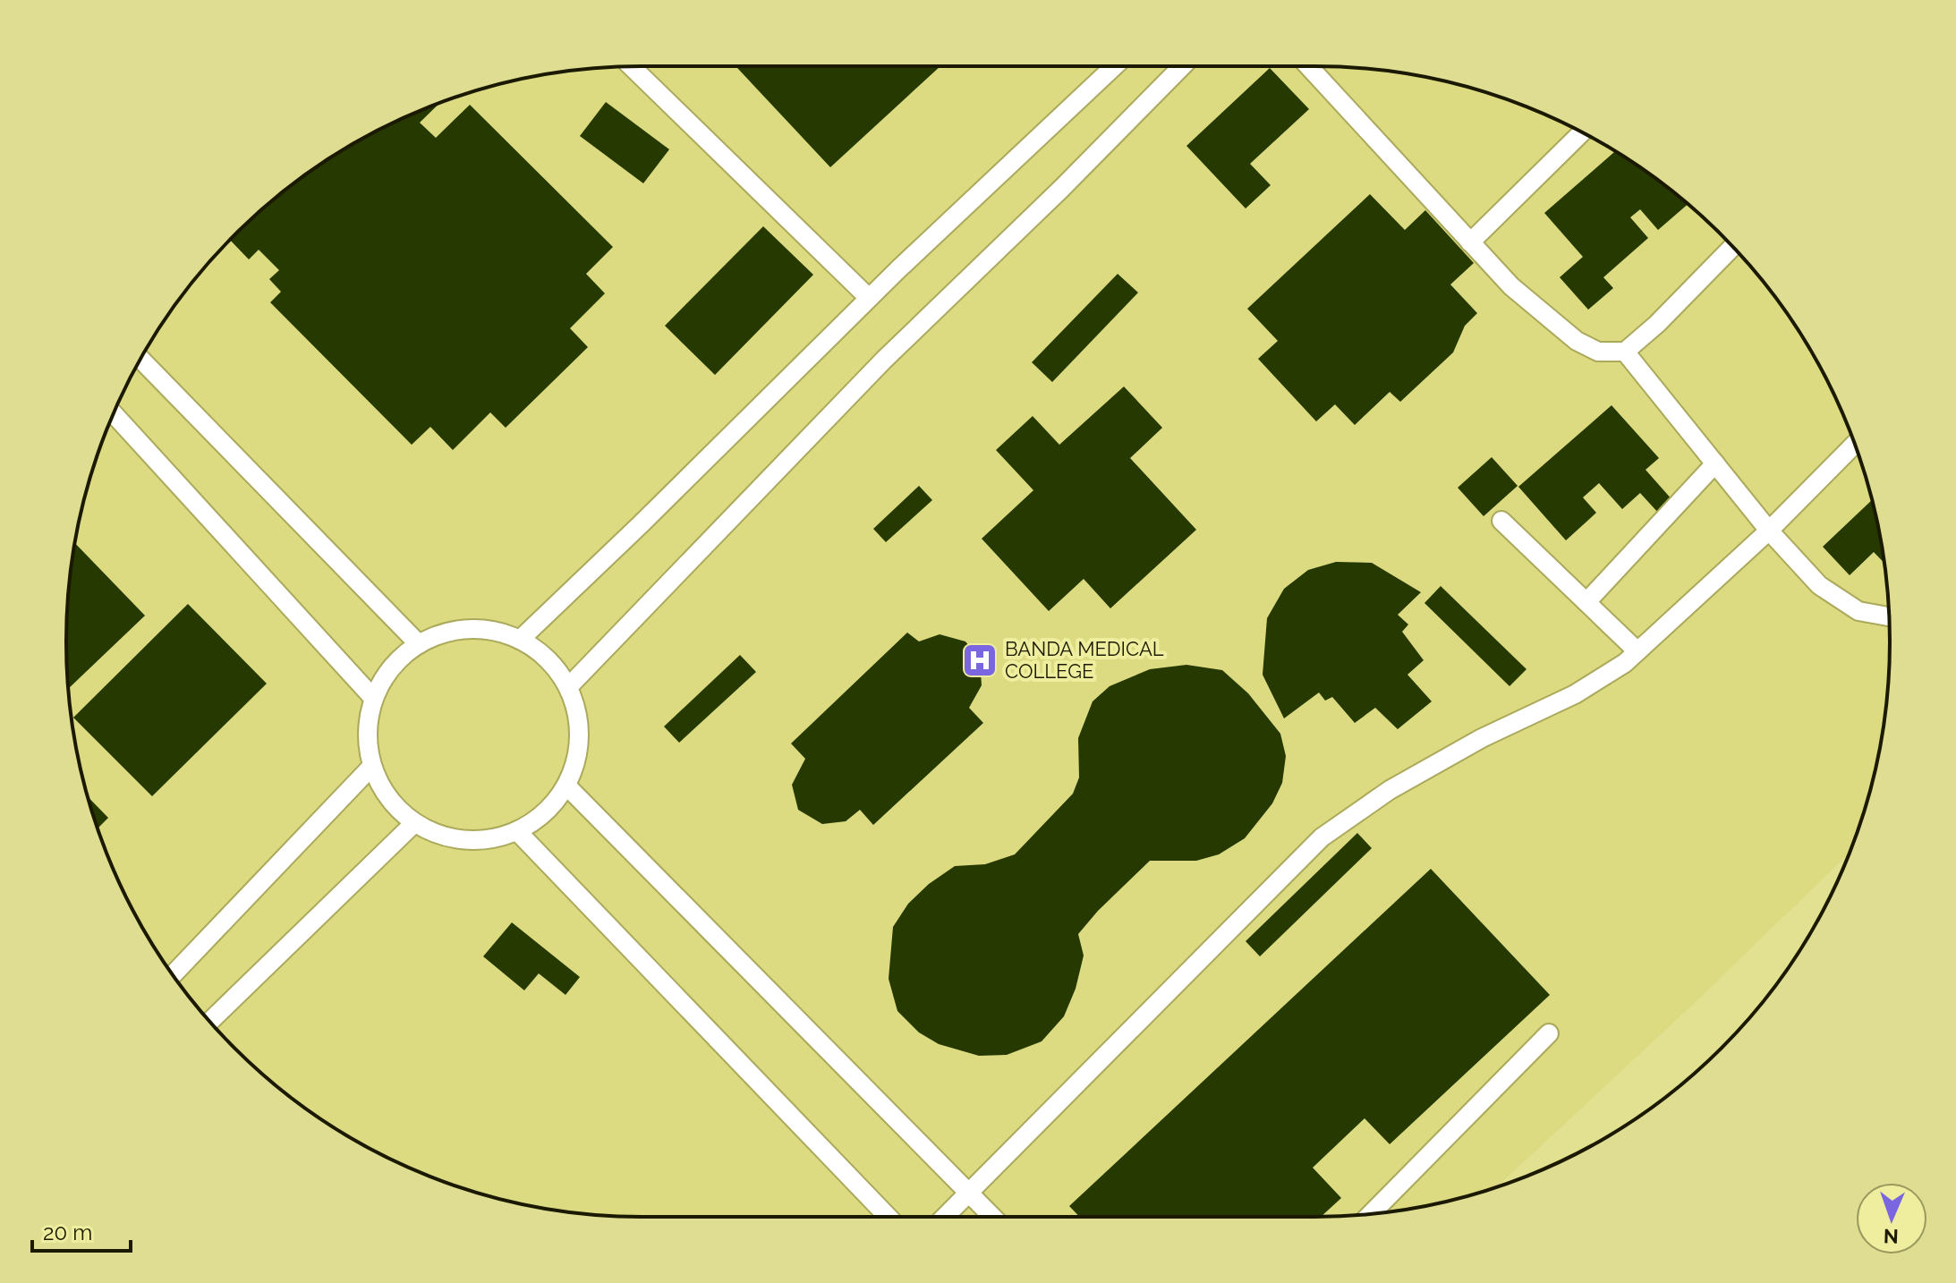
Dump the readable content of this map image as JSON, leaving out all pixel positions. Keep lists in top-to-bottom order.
{
  "places": {
    "hospital": ["BANDA MEDICAL COLLEGE"]
  },
  "scale_bar": "20 m",
  "north": "bottom"
}
